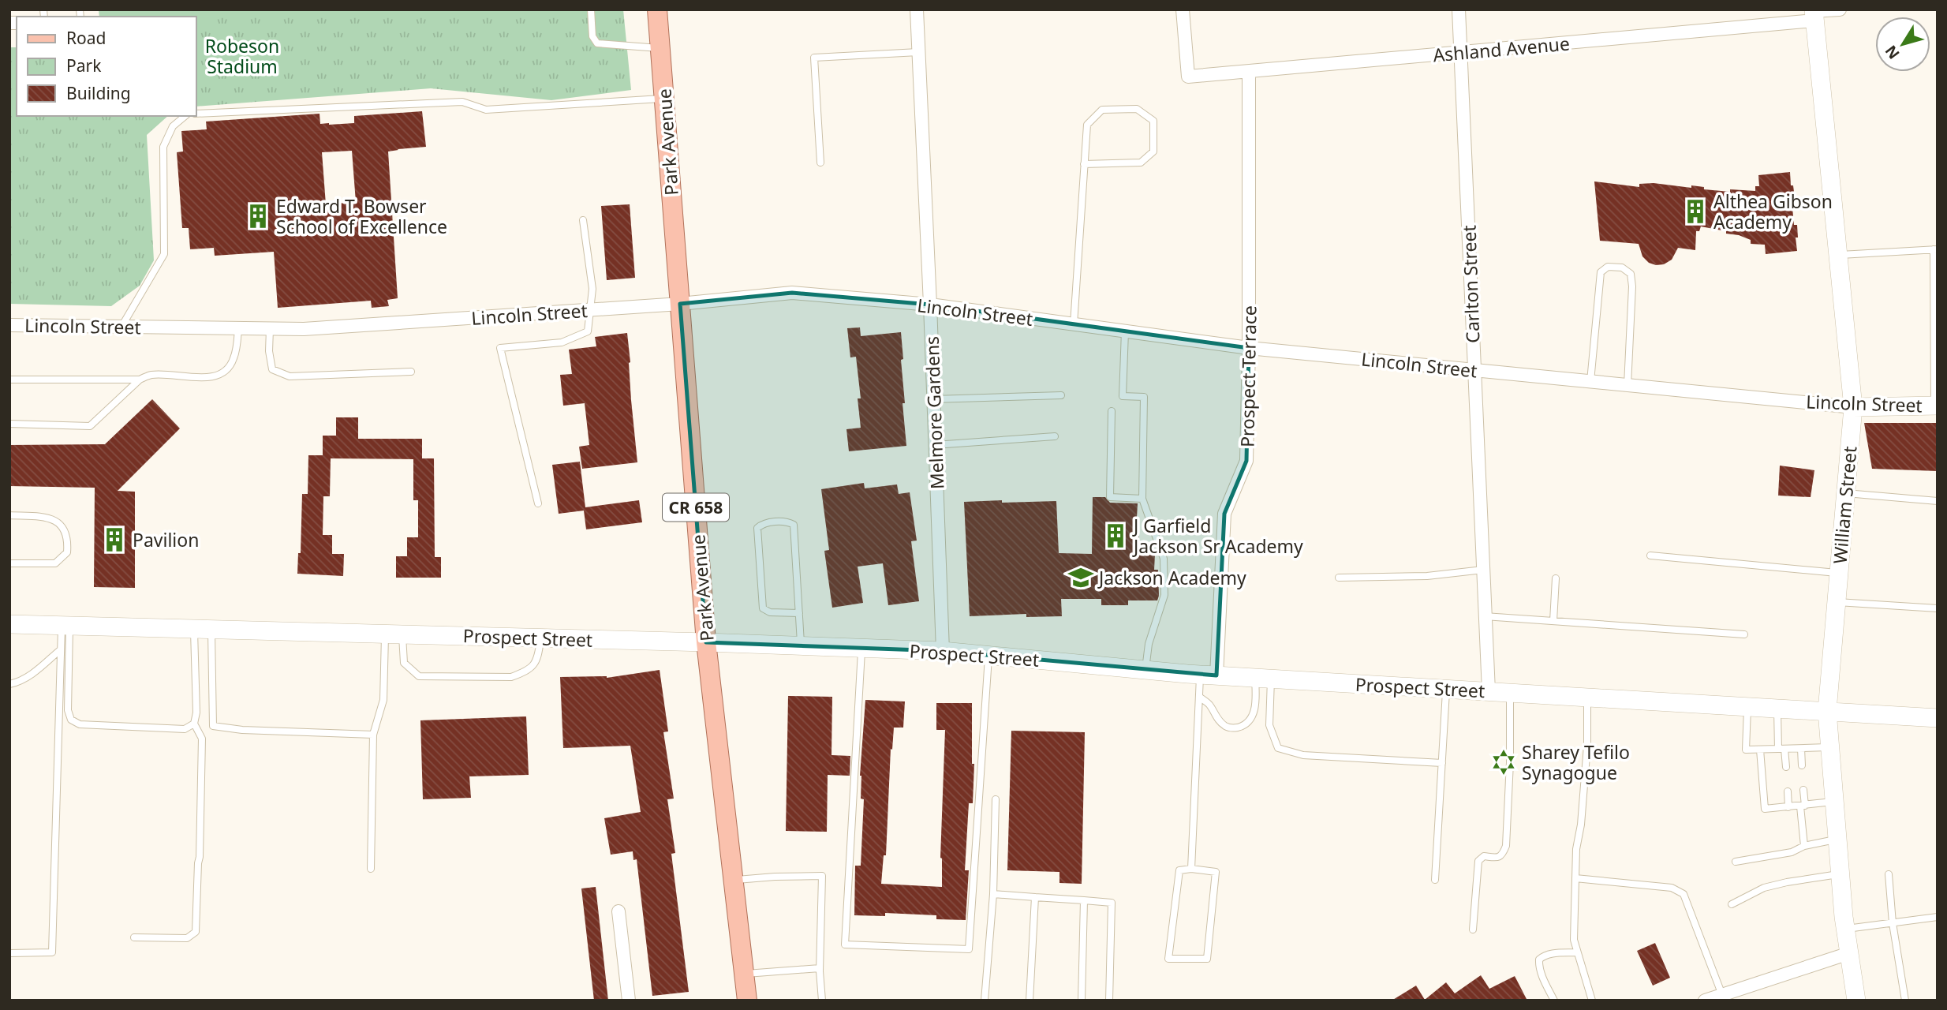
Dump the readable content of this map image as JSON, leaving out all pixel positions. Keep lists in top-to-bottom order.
{
  "streets": {
    "main road": ["Park Avenue", "CR 658"],
    "street": [
      "Ashland Avenue",
      "Carlton Street",
      "Lincoln Street",
      "Prospect Terrace",
      "Melmore Gardens",
      "William Street",
      "Prospect Street"
    ]
  },
  "crossings": [
    ["Ashland Avenue", "Carlton Street"],
    ["Ashland Avenue", "Prospect Terrace"],
    ["Ashland Avenue", "William Street"],
    ["Park Avenue", "Lincoln Street"],
    ["Park Avenue", "Prospect Street"],
    ["Carlton Street", "Lincoln Street"],
    ["Carlton Street", "Prospect Street"],
    ["Lincoln Street", "Prospect Terrace"],
    ["Lincoln Street", "Melmore Gardens"],
    ["Lincoln Street", "William Street"],
    ["Prospect Terrace", "Prospect Street"],
    ["Melmore Gardens", "Prospect Street"],
    ["William Street", "Prospect Street"]
  ],
  "parks": ["Robeson Stadium"],
  "places": {
    "building": [
      "Althea Gibson Academy",
      "Edward T. Bowser School of Excellence",
      "J Garfield Jackson Sr Academy",
      "Pavilion"
    ],
    "school or university": ["Jackson Academy"],
    "synagogue": ["Sharey Tefilo Synagogue"]
  },
  "legend": ["Road", "Park", "Building"],
  "north": "bottom left"
}
